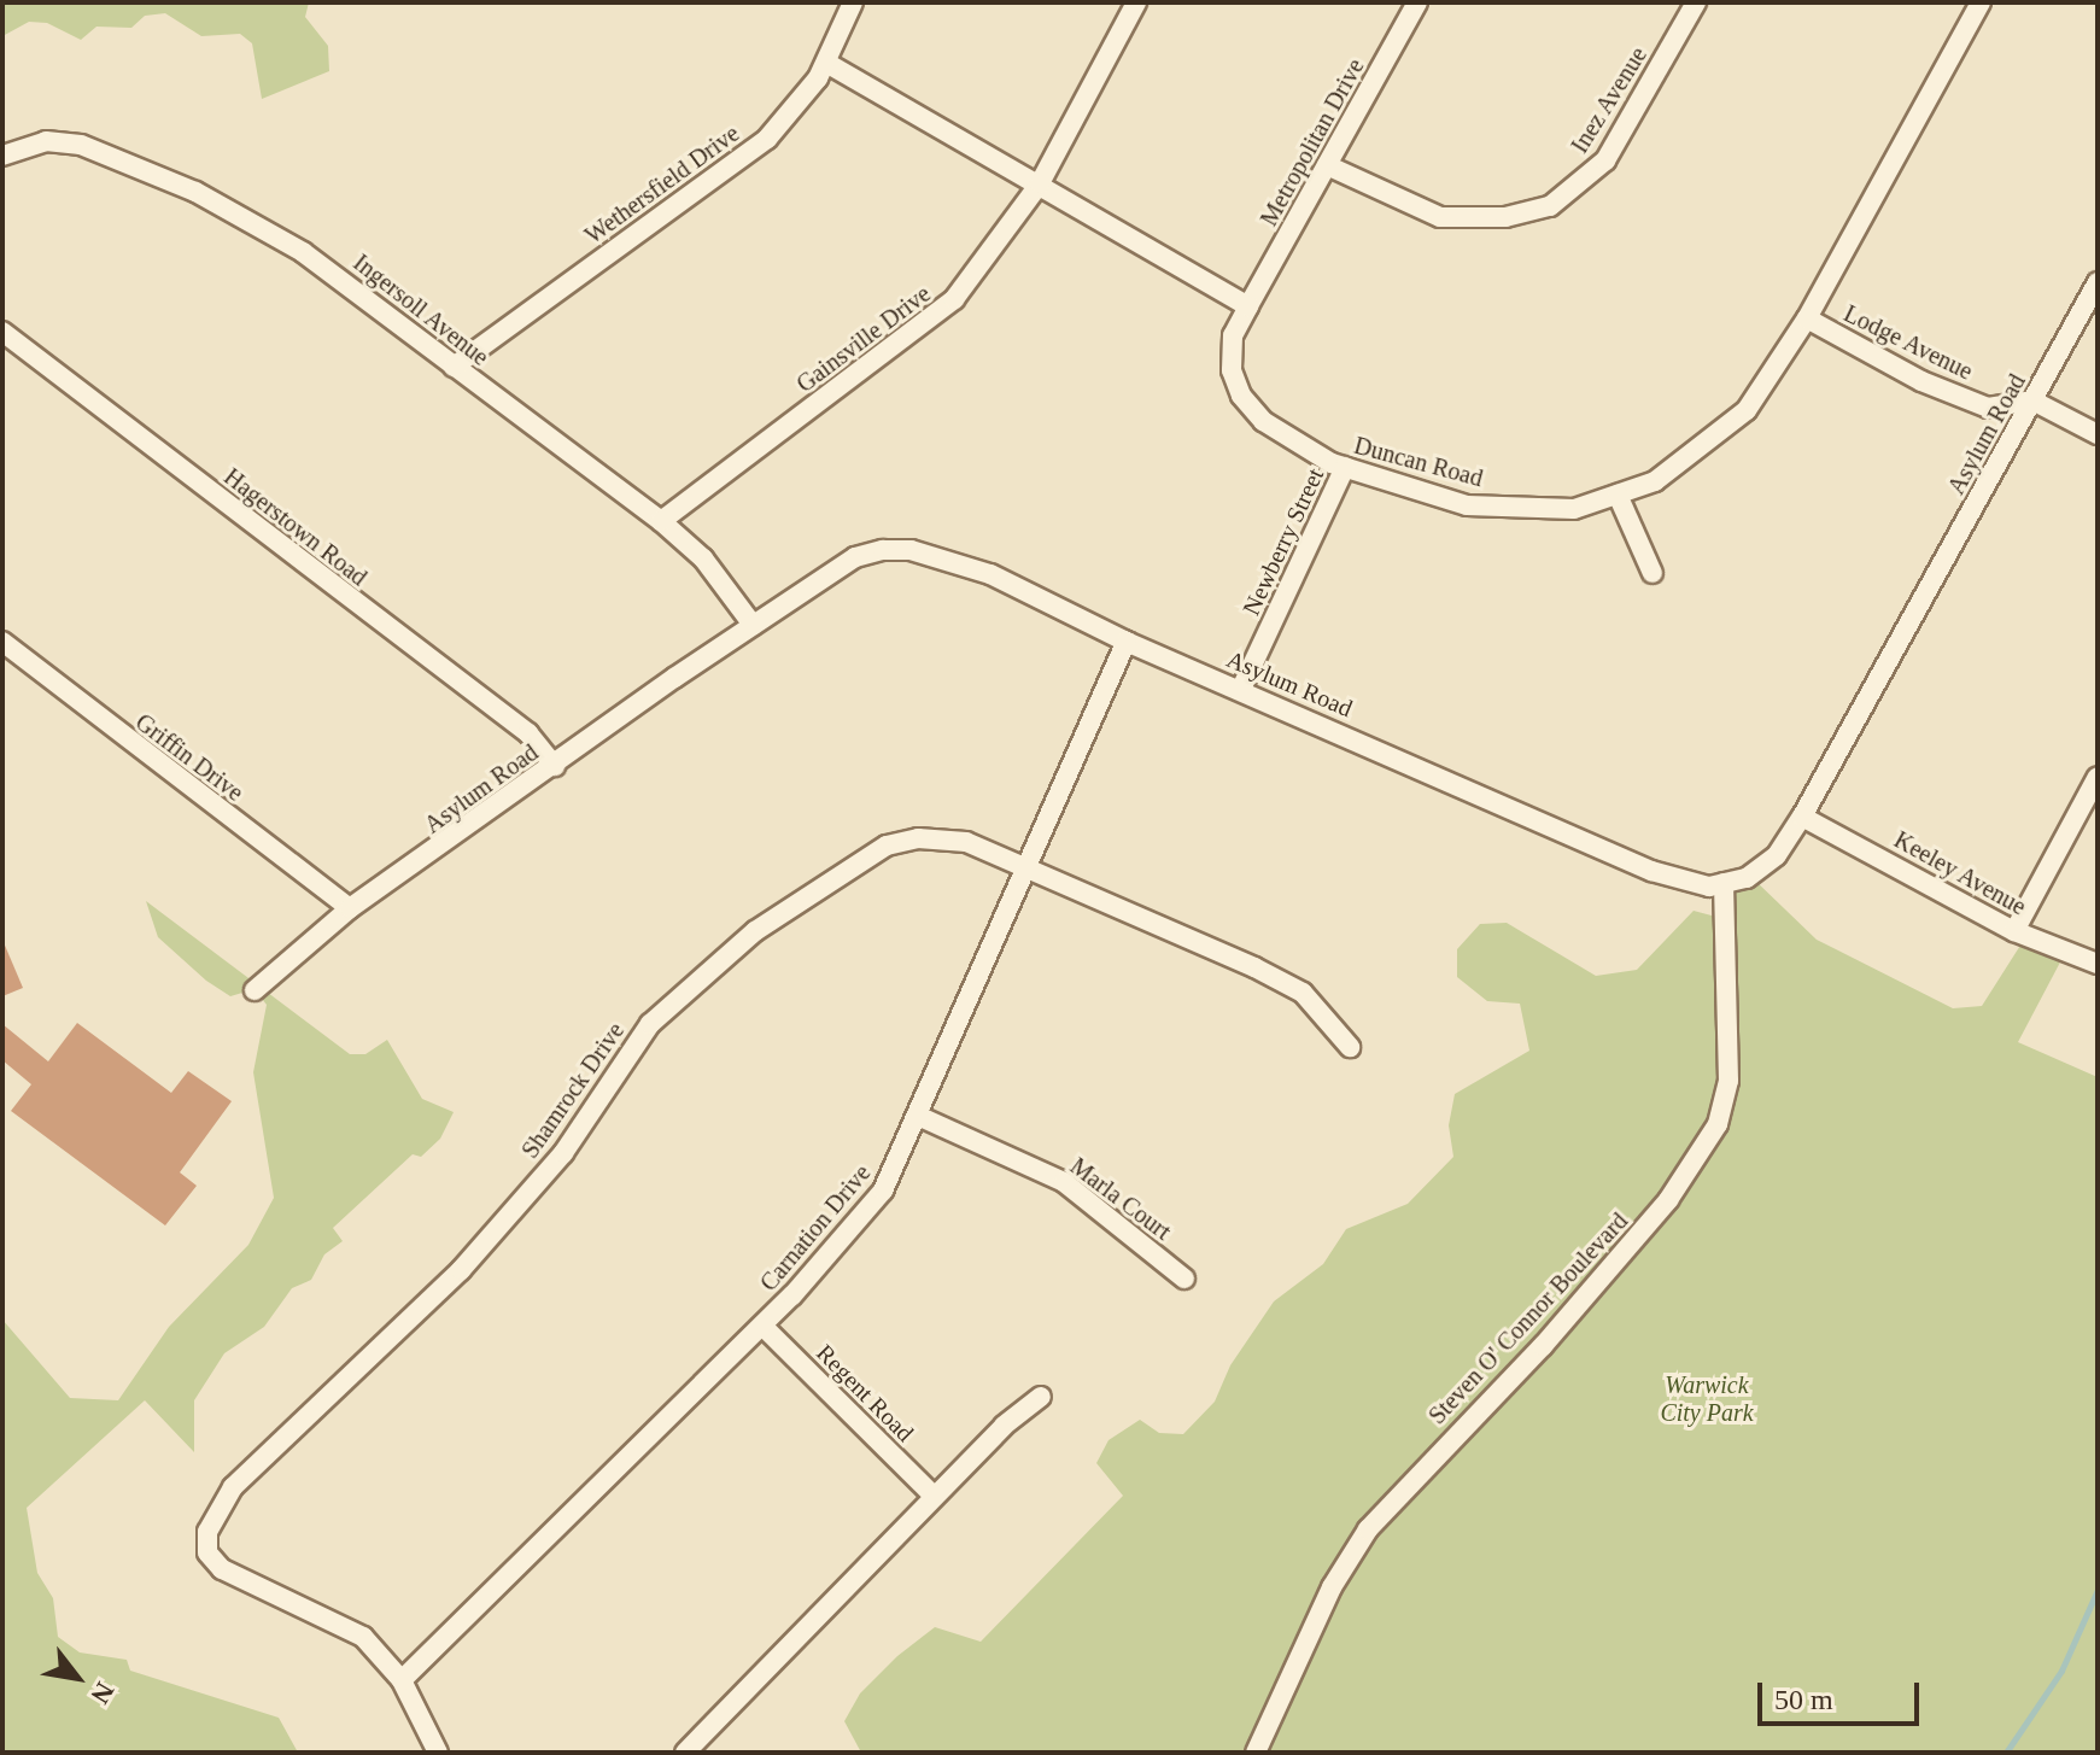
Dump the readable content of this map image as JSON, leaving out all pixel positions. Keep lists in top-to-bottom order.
{
  "streets": {
    "street": [
      "Inez Avenue",
      "Metropolitan Drive",
      "Wethersfield Drive",
      "Ingersoll Avenue",
      "Gainsville Drive",
      "Lodge Avenue",
      "Asylum Road",
      "Duncan Road",
      "Hagerstown Road",
      "Newberry Street",
      "Griffin Drive",
      "Keeley Avenue",
      "Shamrock Drive",
      "Marla Court",
      "Carnation Drive",
      "Steven O' Connor Boulevard",
      "Regent Road"
    ]
  },
  "crossings": [
    ["Inez Avenue", "Metropolitan Drive"],
    ["Metropolitan Drive", "Duncan Road"],
    ["Wethersfield Drive", "Ingersoll Avenue"],
    ["Ingersoll Avenue", "Gainsville Drive"],
    ["Ingersoll Avenue", "Asylum Road"],
    ["Lodge Avenue", "Asylum Road"],
    ["Lodge Avenue", "Duncan Road"],
    ["Asylum Road", "Hagerstown Road"],
    ["Asylum Road", "Newberry Street"],
    ["Asylum Road", "Griffin Drive"],
    ["Asylum Road", "Keeley Avenue"],
    ["Asylum Road", "Carnation Drive"],
    ["Asylum Road", "Steven O' Connor Boulevard"],
    ["Duncan Road", "Newberry Street"],
    ["Shamrock Drive", "Carnation Drive"],
    ["Marla Court", "Carnation Drive"],
    ["Carnation Drive", "Regent Road"]
  ],
  "parks": ["Warwick City Park"],
  "scale_bar": "50 m",
  "north": "bottom right"
}
